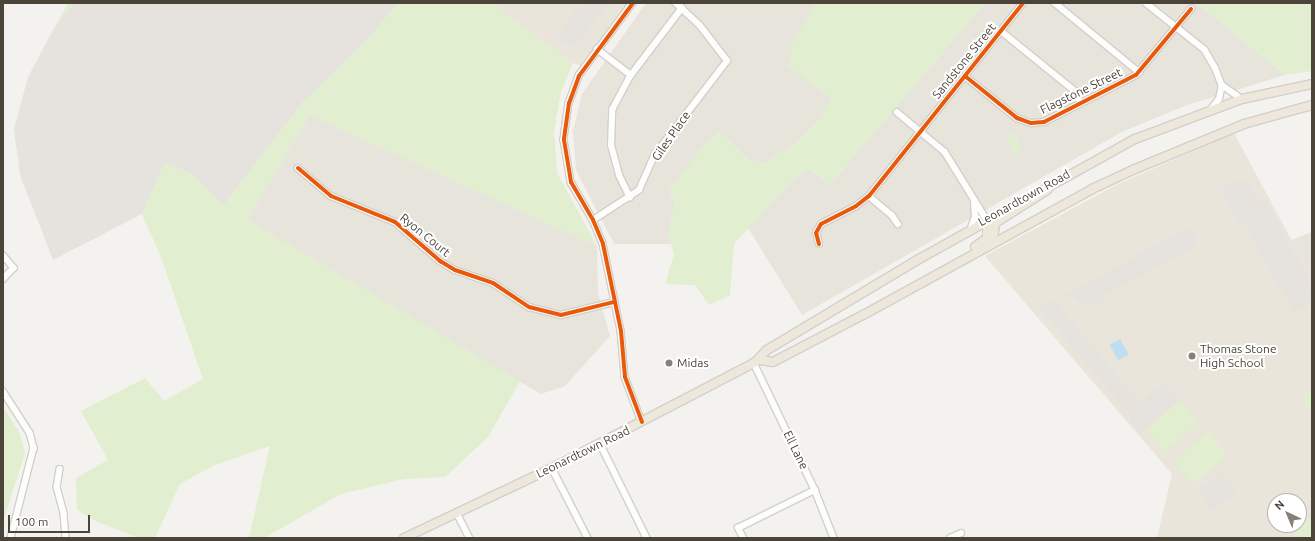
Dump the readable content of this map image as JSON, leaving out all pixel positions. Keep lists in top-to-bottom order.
{
  "streets": {
    "highway": ["Leonardtown Road"],
    "street": [
      "Sandstone Street",
      "Flagstone Street",
      "Giles Place",
      "Ryon Court",
      "Ell Lane"
    ]
  },
  "crossings": [
    ["Sandstone Street", "Flagstone Street"],
    ["Leonardtown Road", "Ell Lane"]
  ],
  "places": ["Thomas Stone High School", "Midas"],
  "scale_bar": "100 m",
  "north": "top left"
}
